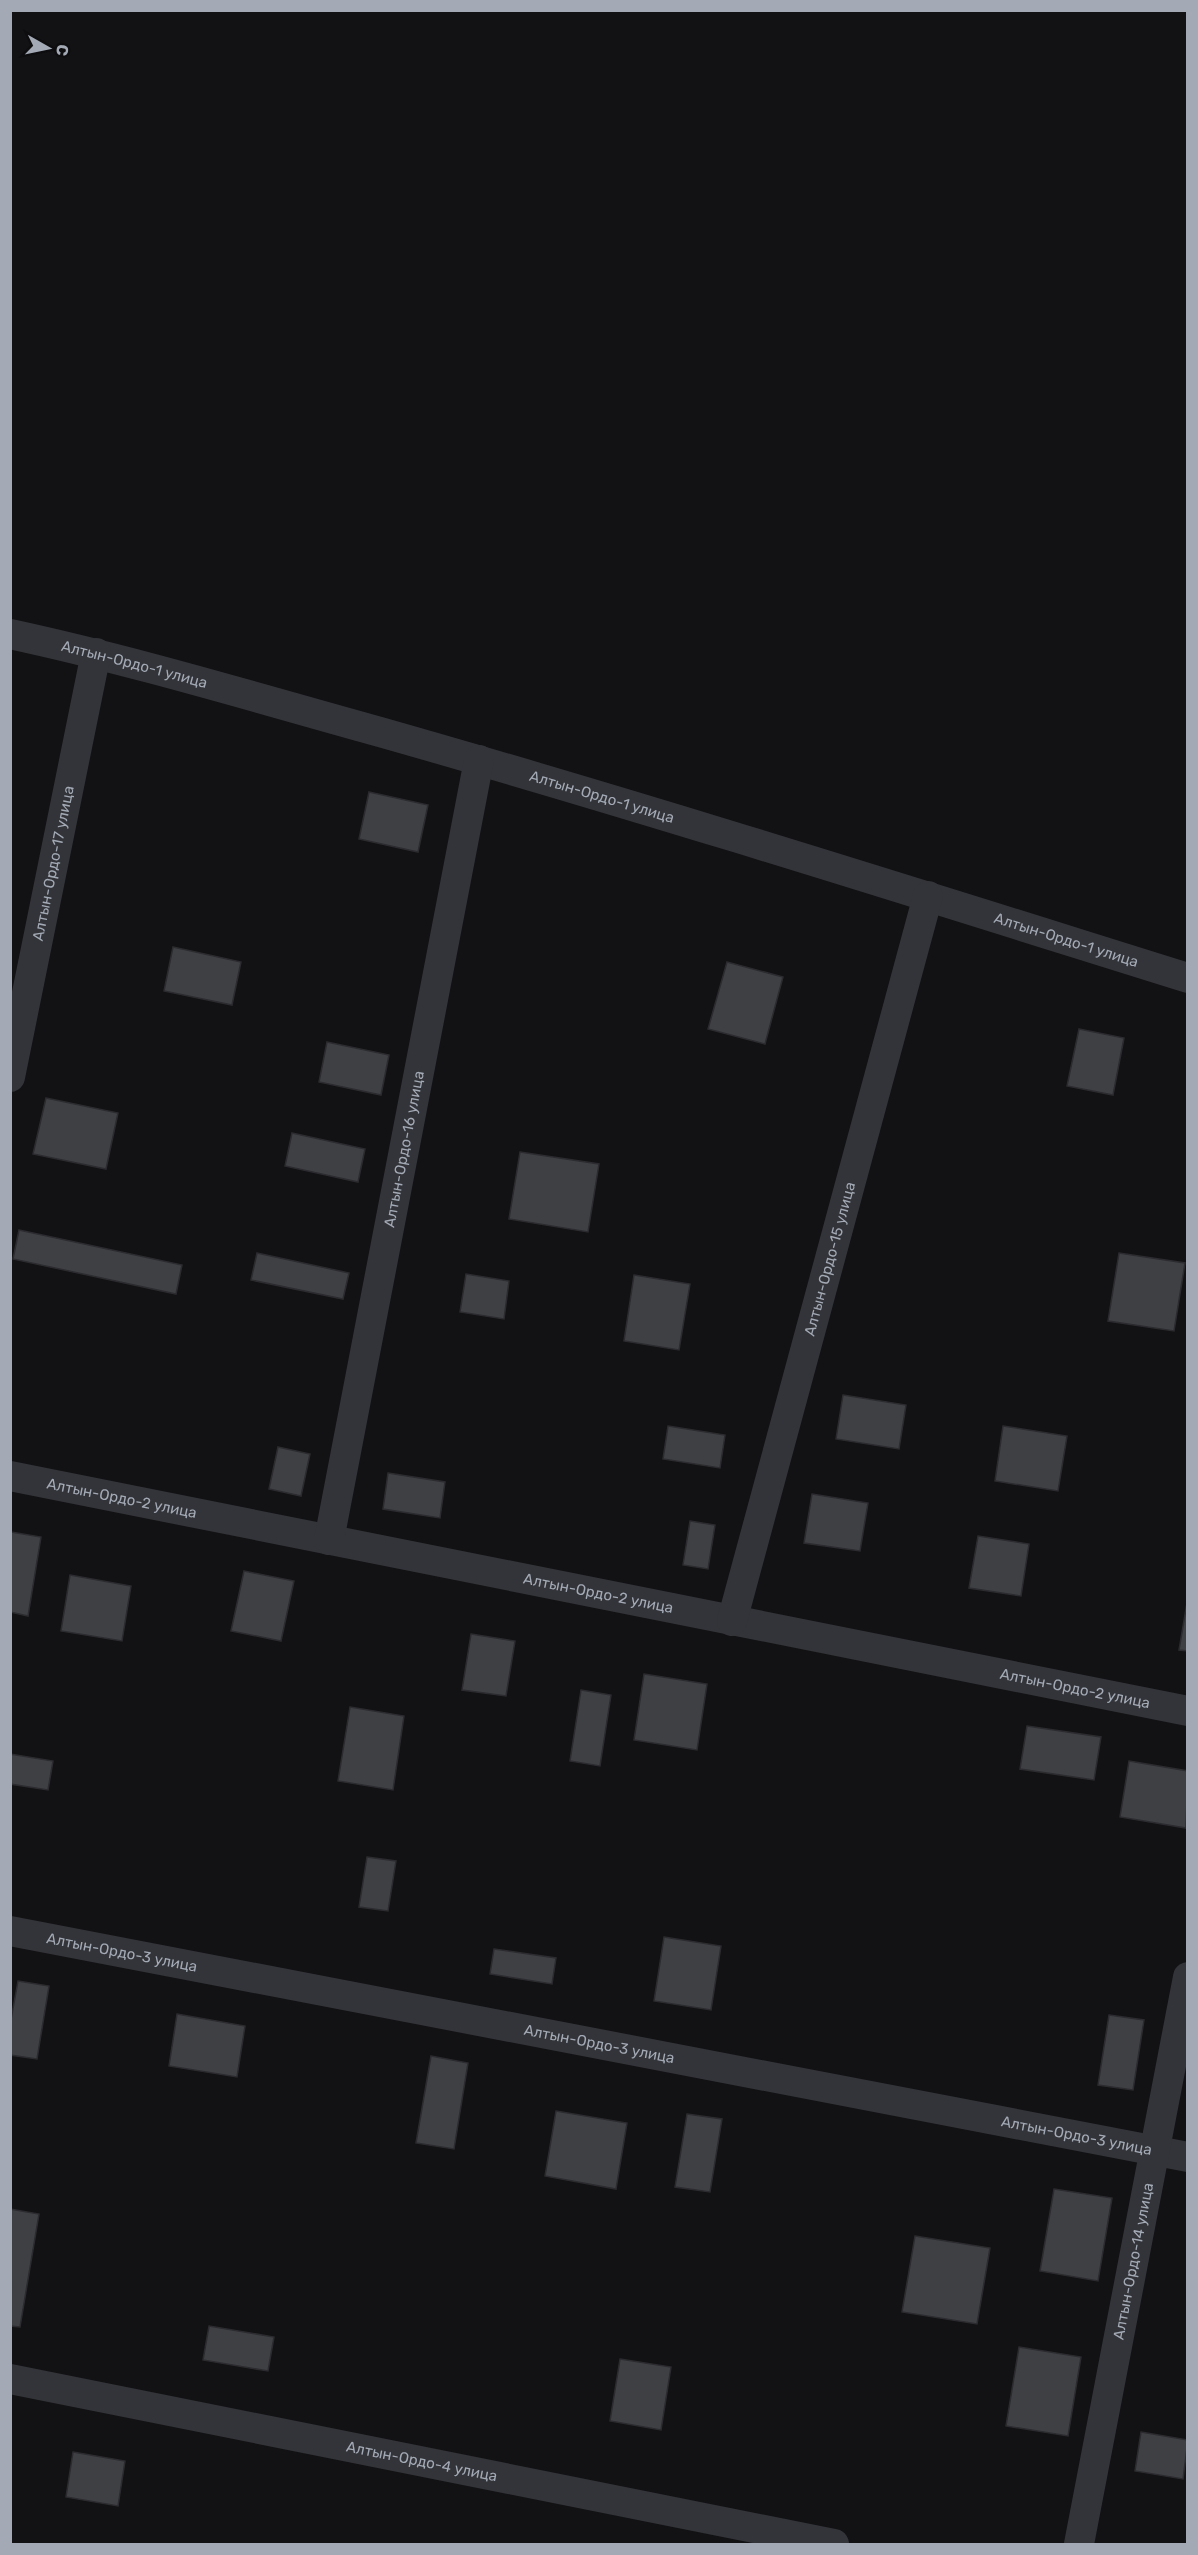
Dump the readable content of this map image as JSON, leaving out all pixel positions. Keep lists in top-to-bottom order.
{
  "streets": {
    "street": [
      "Алтын-Ордо-1 улица",
      "Алтын-Ордо-17 улица",
      "Алтын-Ордо-16 улица",
      "Алтын-Ордо-15 улица",
      "Алтын-Ордо-2 улица",
      "Алтын-Ордо-3 улица",
      "Алтын-Ордо-14 улица",
      "Алтын-Ордо-4 улица"
    ]
  },
  "crossings": [
    ["Алтын-Ордо-1 улица", "Алтын-Ордо-17 улица"],
    ["Алтын-Ордо-1 улица", "Алтын-Ордо-16 улица"],
    ["Алтын-Ордо-1 улица", "Алтын-Ордо-15 улица"],
    ["Алтын-Ордо-16 улица", "Алтын-Ордо-2 улица"],
    ["Алтын-Ордо-15 улица", "Алтын-Ордо-2 улица"],
    ["Алтын-Ордо-3 улица", "Алтын-Ордо-14 улица"]
  ],
  "north": "right"
}
